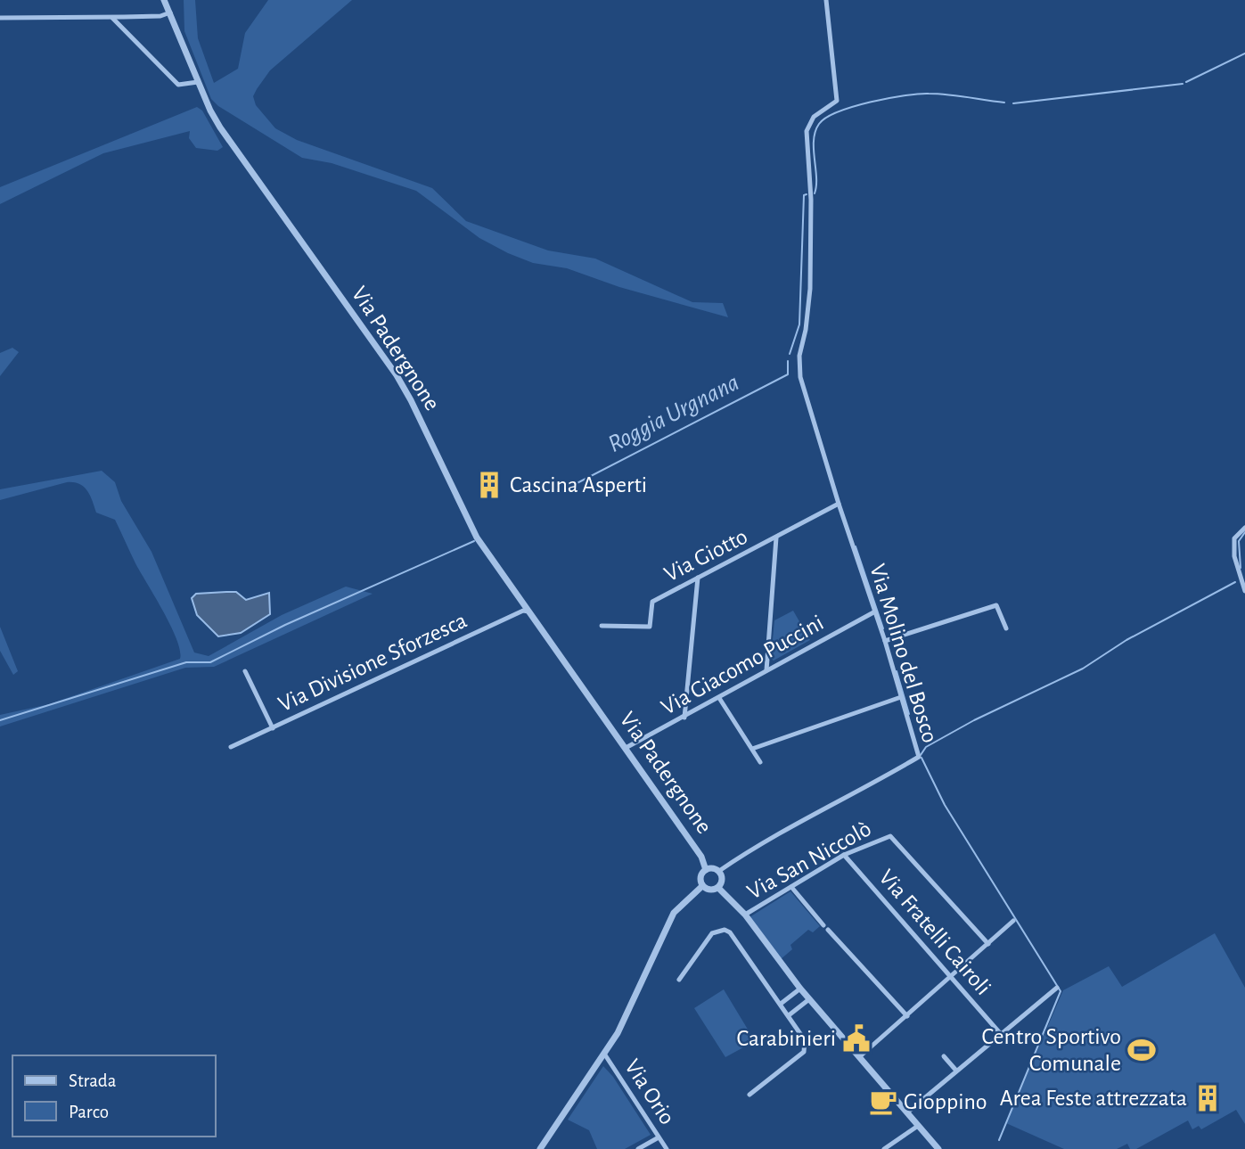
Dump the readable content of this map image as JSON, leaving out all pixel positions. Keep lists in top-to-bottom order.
{
  "streets": {
    "street": [
      "Via Padergnone",
      "Via Giotto",
      "Via Molino del Bosco",
      "Via Divisione Sforzesca",
      "Via Giacomo Puccini",
      "Via San Niccolò",
      "Via Fratelli Cairoli",
      "Via Orio"
    ]
  },
  "crossings": [
    ["Via Padergnone", "Via Molino del Bosco"],
    ["Via Padergnone", "Via Divisione Sforzesca"],
    ["Via Padergnone", "Via Giacomo Puccini"],
    ["Via Giotto", "Via Molino del Bosco"],
    ["Via Molino del Bosco", "Via Giacomo Puccini"],
    ["Via San Niccolò", "Via Fratelli Cairoli"]
  ],
  "water": ["Roggia Urgnana"],
  "places": {
    "building": ["Cascina Asperti", "Area Feste attrezzata"],
    "public building": ["Carabinieri"],
    "sports": ["Centro Sportivo Comunale"],
    "cafe": ["Gioppino"]
  },
  "legend": ["Strada", "Parco"]
}
